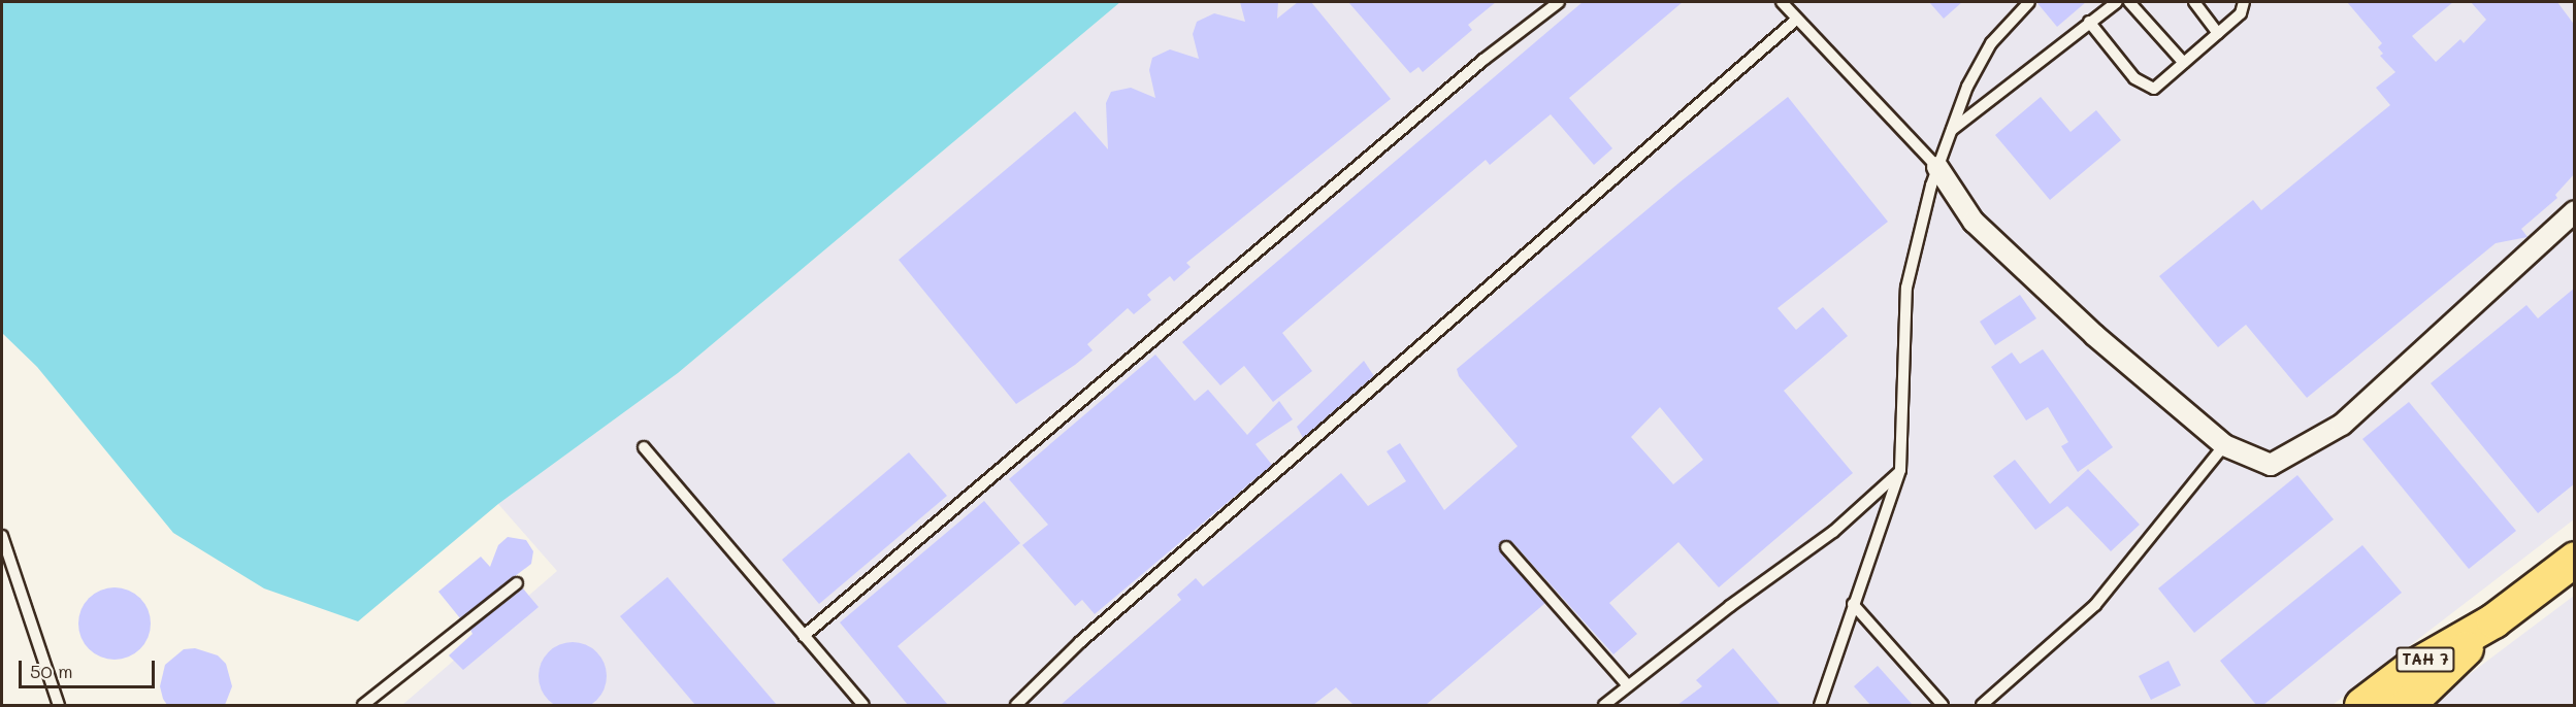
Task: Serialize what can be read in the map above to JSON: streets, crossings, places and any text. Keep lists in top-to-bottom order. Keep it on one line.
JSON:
{"streets":{"highway":["TAH 7"]},"scale_bar":"50 m"}
